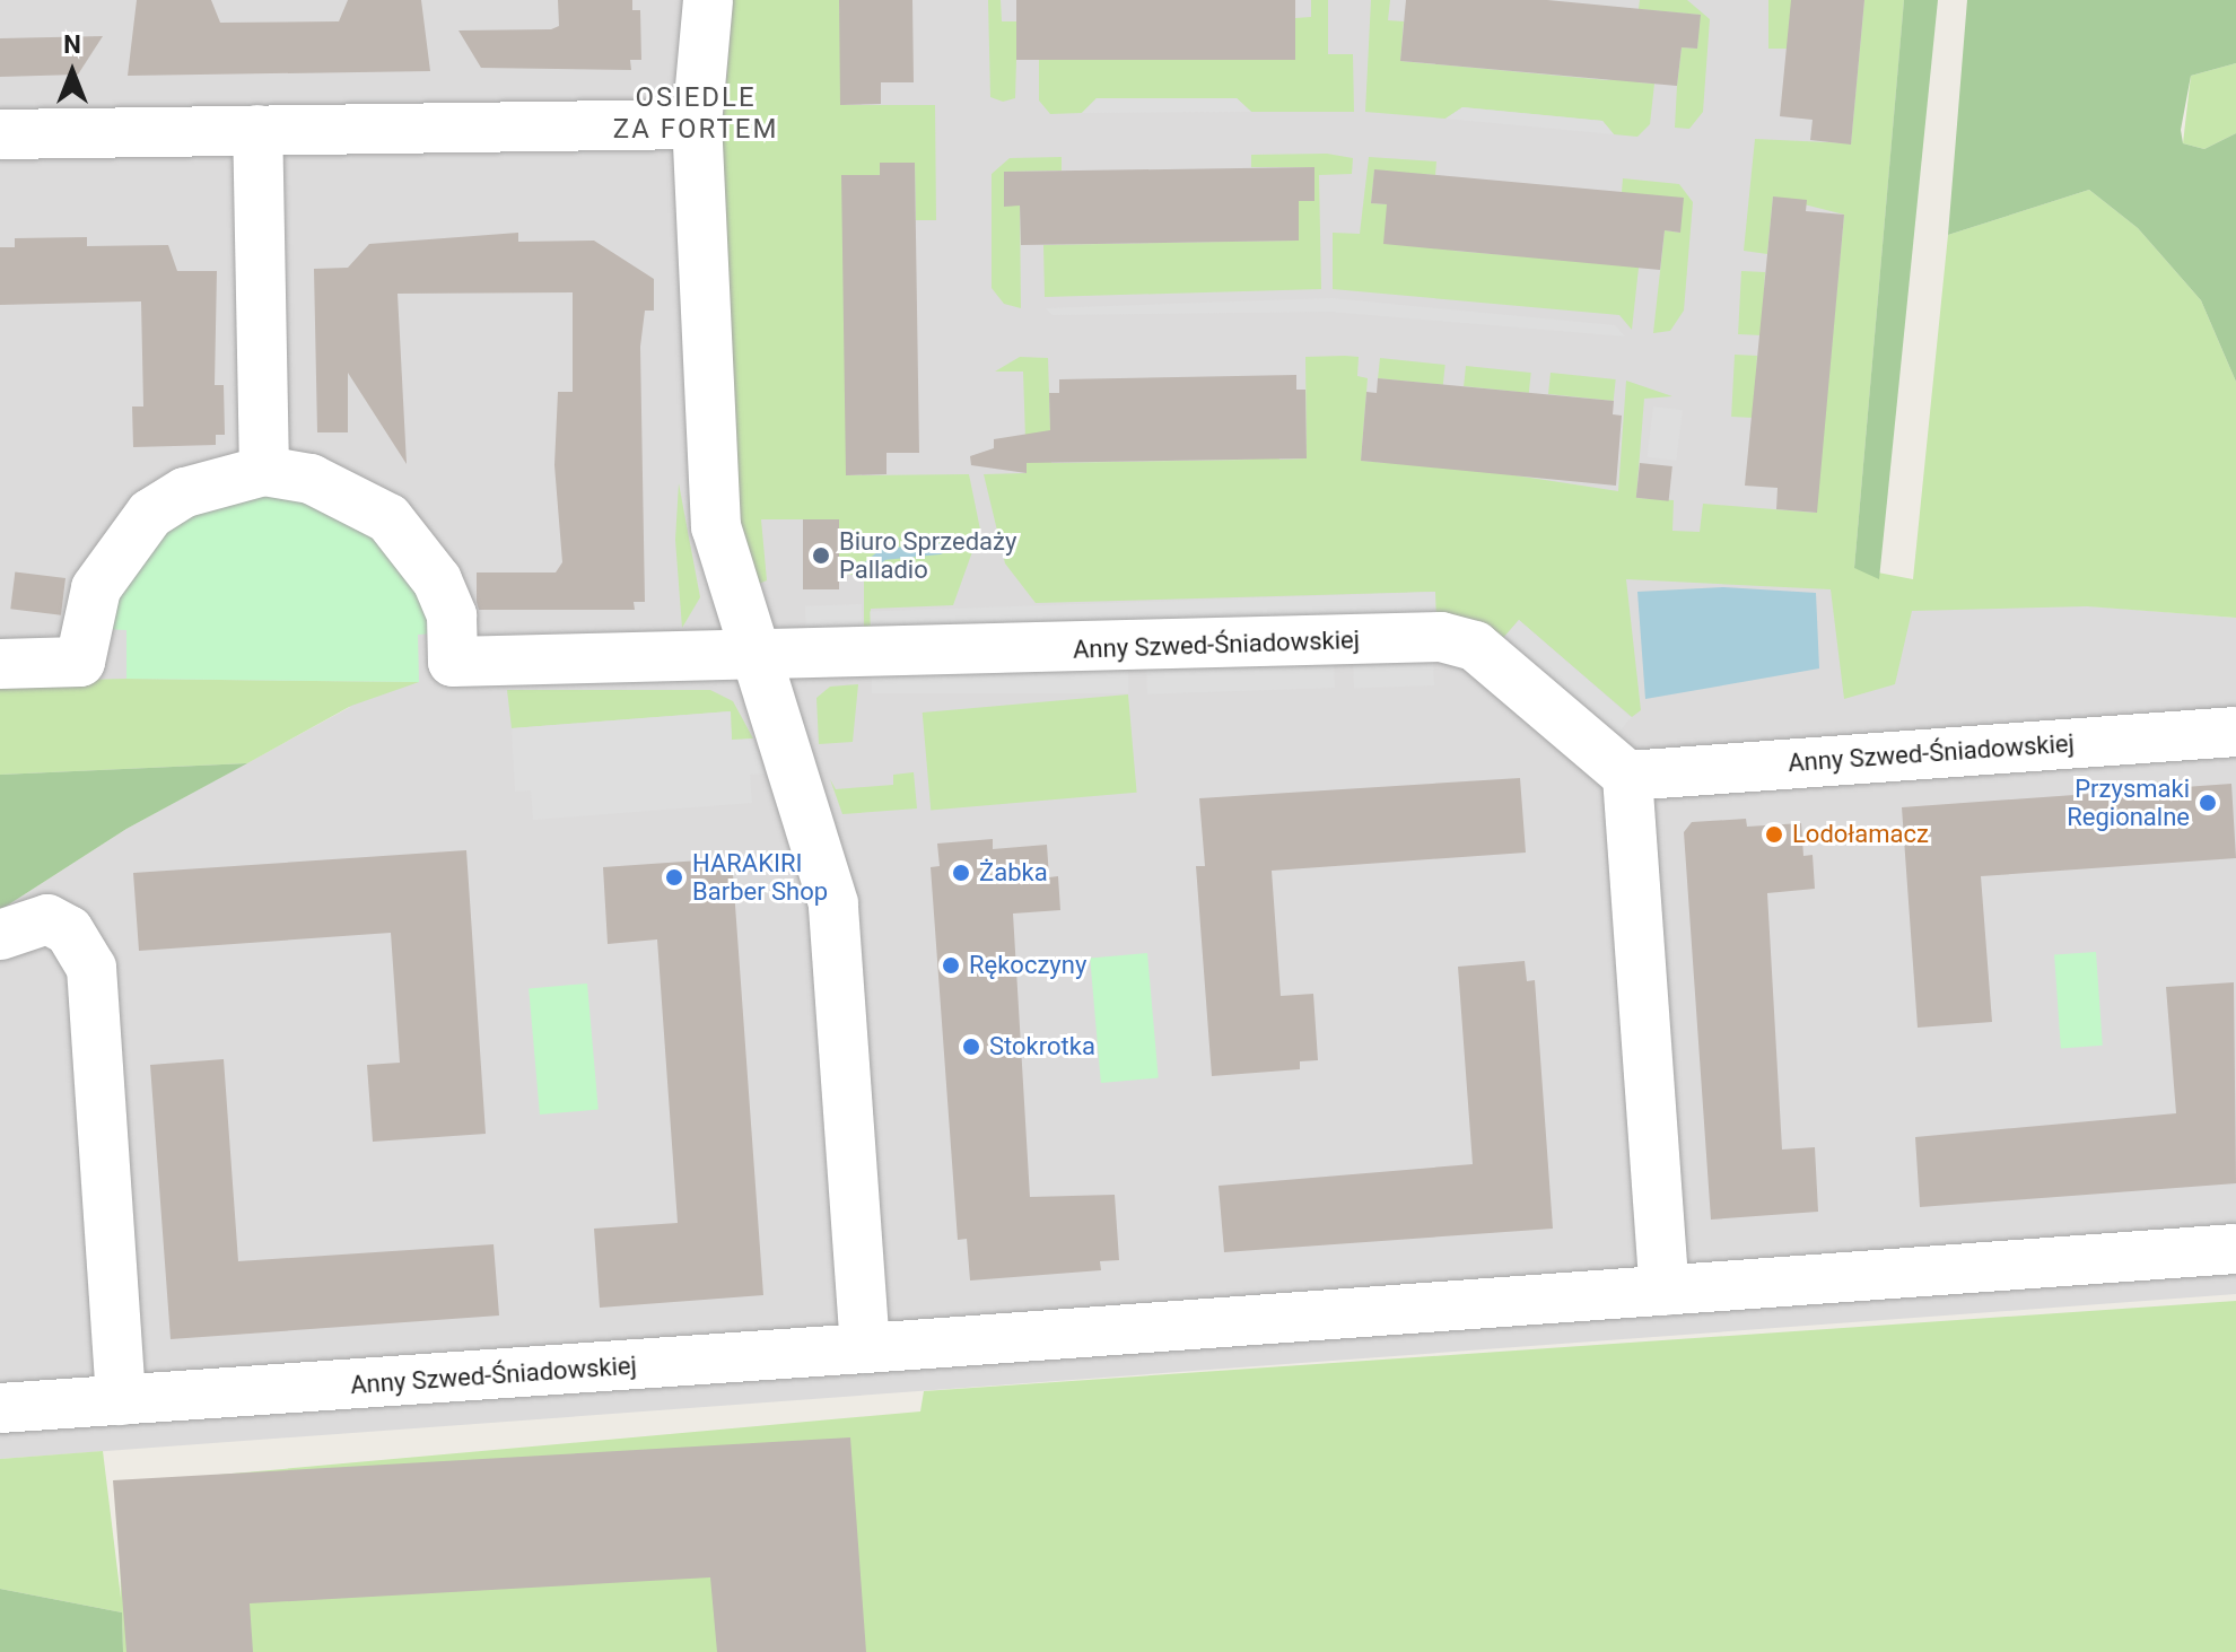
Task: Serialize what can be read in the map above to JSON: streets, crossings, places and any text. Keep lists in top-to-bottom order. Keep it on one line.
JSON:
{"streets":{"street":["Anny Szwed-Śniadowskiej"]},"districts":["OSIEDLE ZA FORTEM"],"places":["Biuro Sprzedaży Palladio","Przysmaki Regionalne","Lodołamacz","Żabka","HARAKIRI Barber Shop","Rękoczyny","Stokrotka"],"north":"top"}
